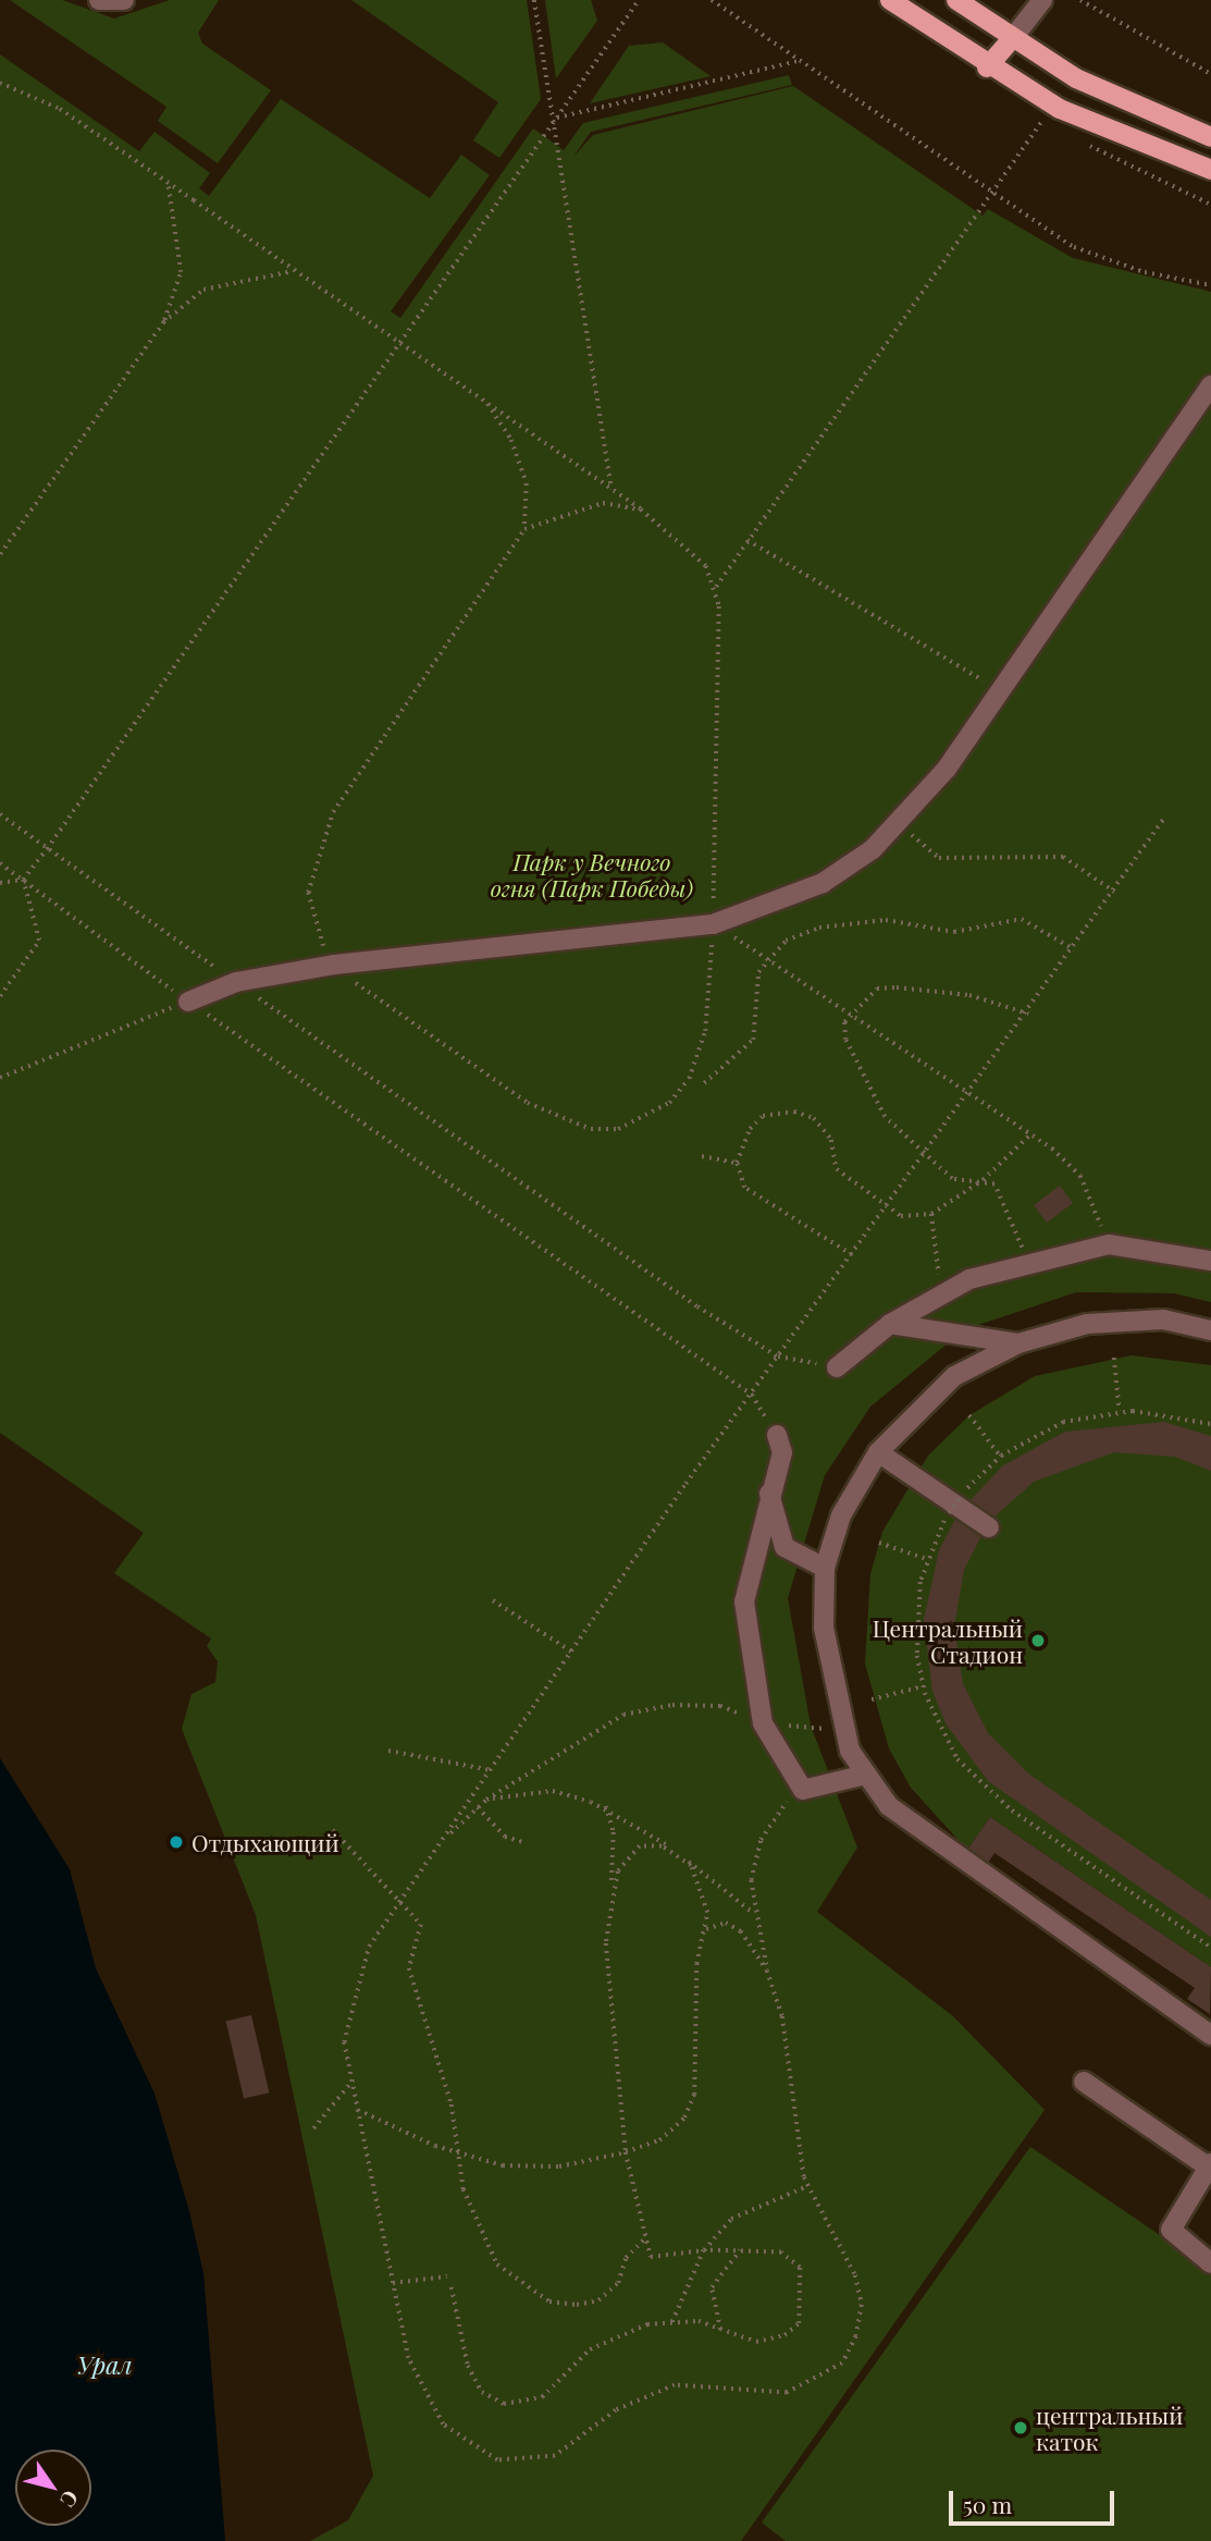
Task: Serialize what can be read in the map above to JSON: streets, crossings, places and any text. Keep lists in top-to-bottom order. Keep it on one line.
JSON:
{"water":["Урал"],"parks":["Парк у Вечного огня (Парк Победы)"],"places":["Центральный Стадион","Отдыхающий","центральный каток"],"scale_bar":"50 m","north":"bottom right"}
